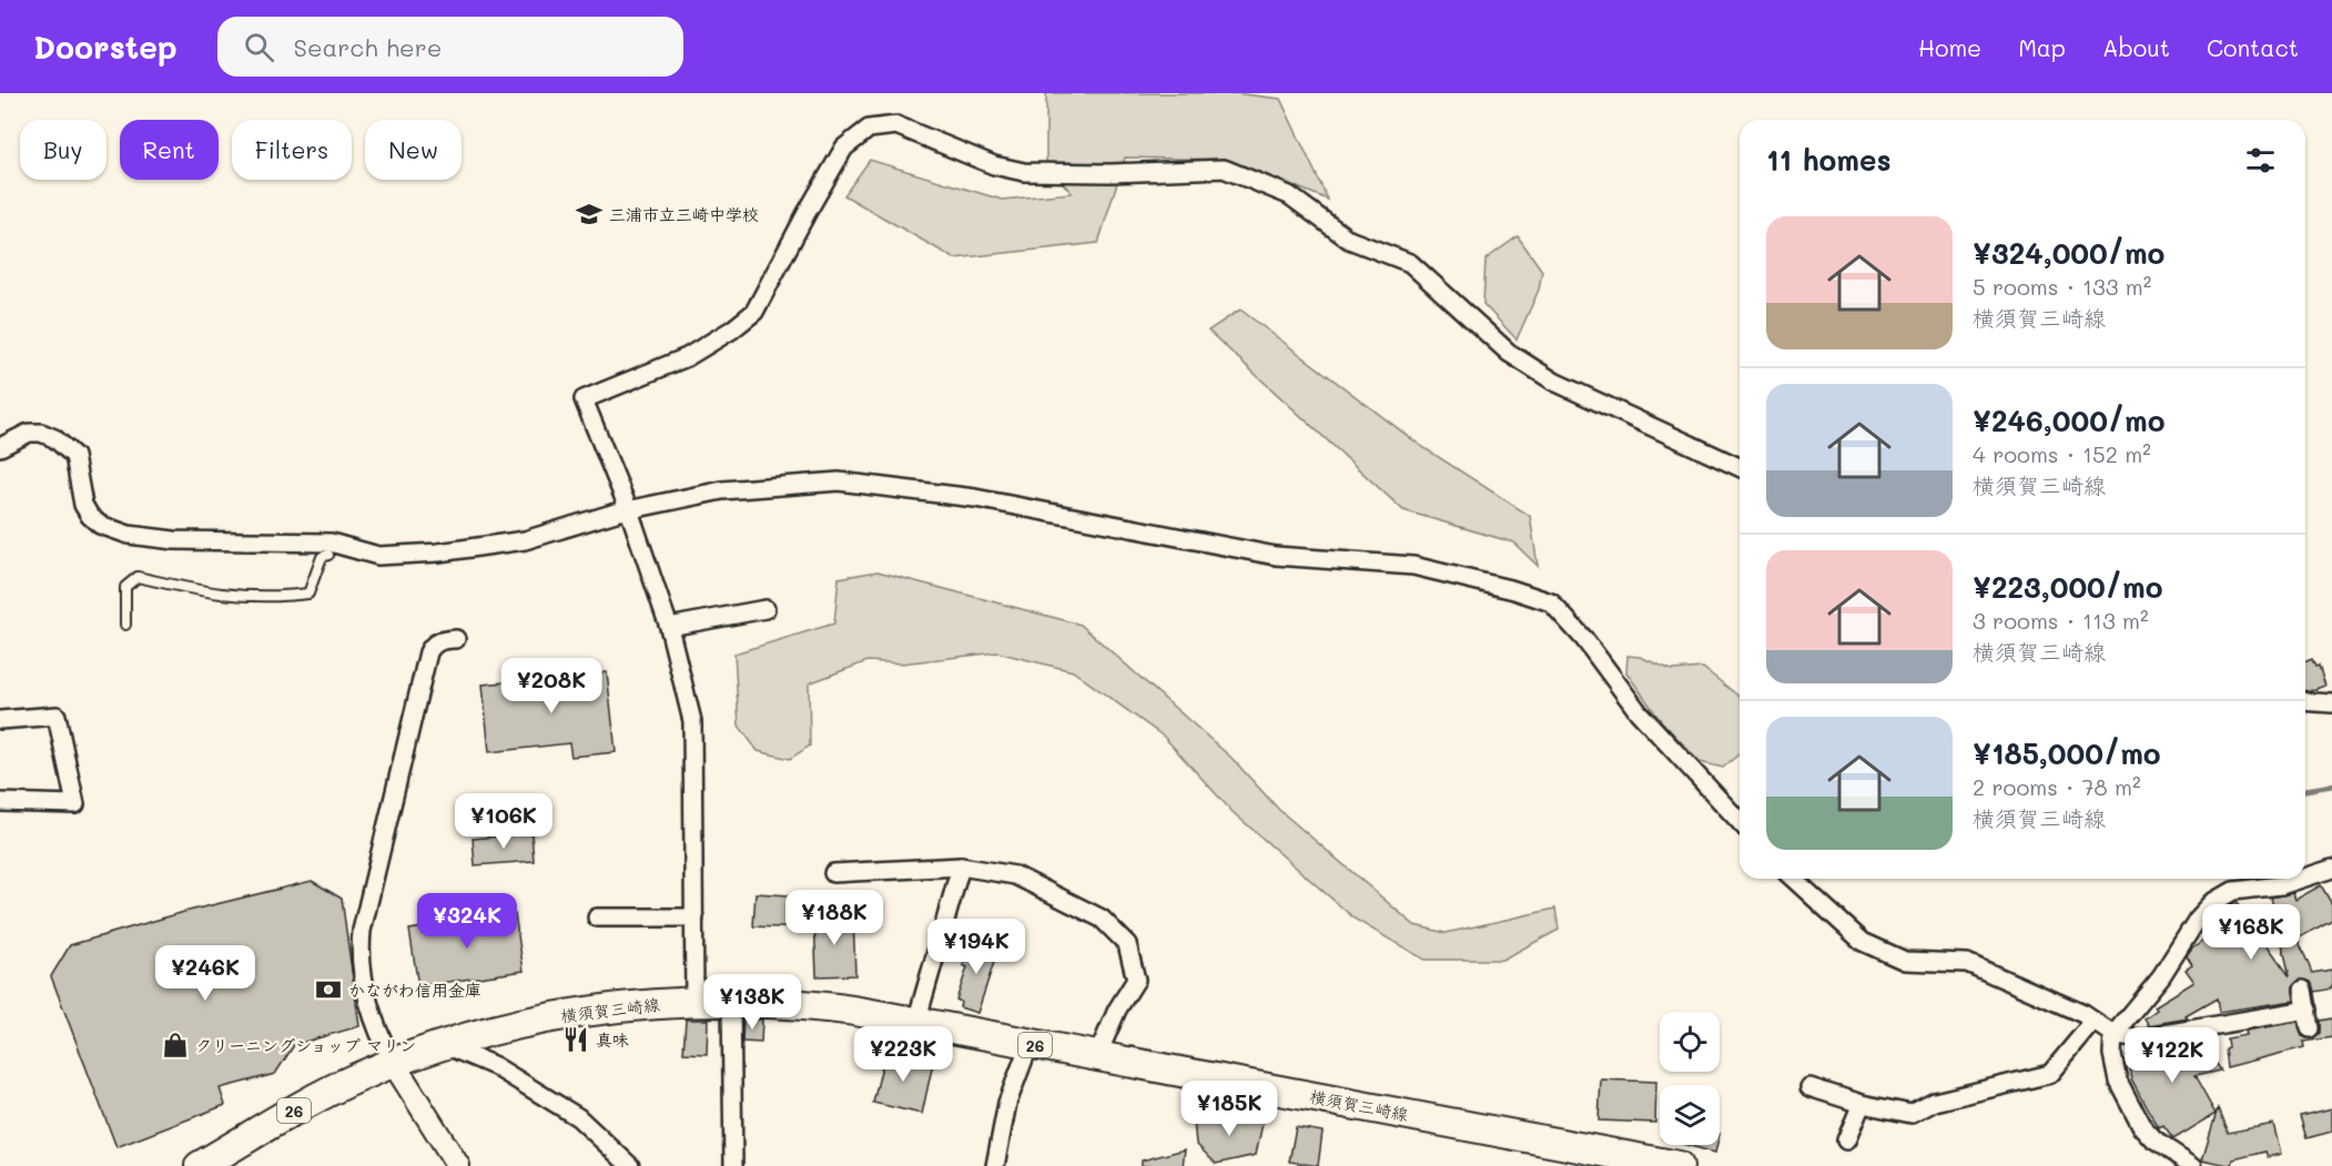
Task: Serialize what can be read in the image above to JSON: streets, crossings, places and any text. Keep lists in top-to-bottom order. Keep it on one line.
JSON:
{"streets":{"main road":["横須賀三崎線","26"]},"places":{"school or university":["三浦市立三崎中学校"],"bank":["かながわ信用金庫"],"restaurant":["真味"],"shop":["クリーニングショップ マリン"]},"page":{"header":"Doorstep","search":"Search here","nav":["Home","Map","About","Contact"],"chip":["Buy","Rent","Filters","New"],"heading":"11 homes","list":[{"name":"¥324,000/mo","note":"5 rooms · 133 m² · 横須賀三崎線"},{"name":"¥246,000/mo","note":"4 rooms · 152 m² · 横須賀三崎線"},{"name":"¥223,000/mo","note":"3 rooms · 113 m² · 横須賀三崎線"},{"name":"¥185,000/mo","note":"2 rooms · 78 m² · 横須賀三崎線"}],"price":["¥208K","¥106K","¥188K","¥324K","¥168K","¥194K","¥246K","¥138K","¥223K","¥122K","¥185K"]}}
